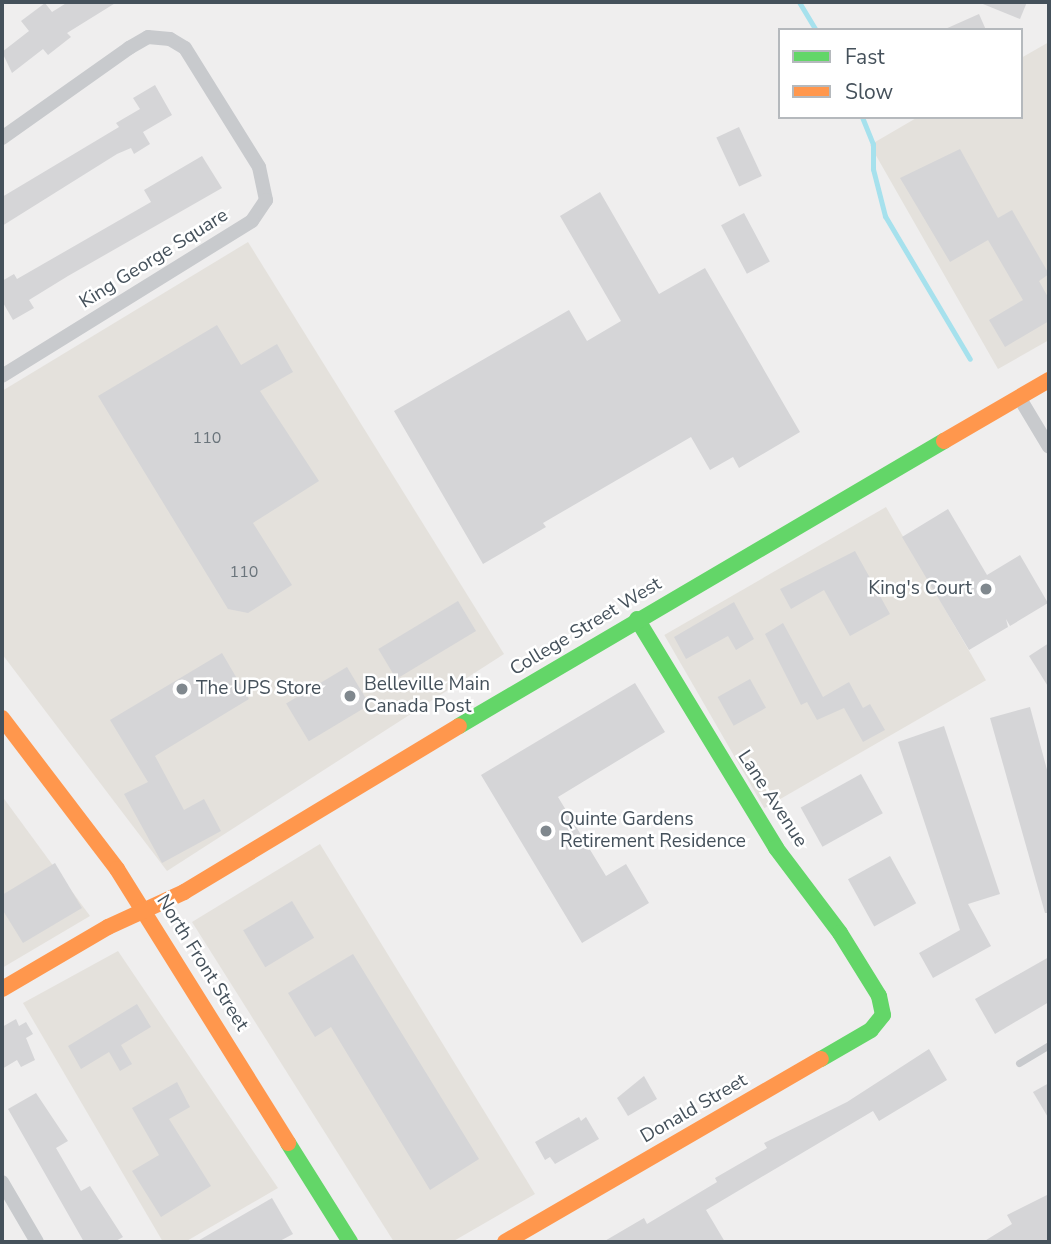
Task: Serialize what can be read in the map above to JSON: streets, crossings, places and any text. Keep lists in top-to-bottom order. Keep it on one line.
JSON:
{"streets":{"main road":["College Street West","Lane Avenue","North Front Street","Donald Street"],"street":["King George Square"]},"crossings":[["College Street West","Lane Avenue"],["College Street West","North Front Street"],["Lane Avenue","Donald Street"]],"places":["King's Court","The UPS Store","Belleville Main Canada Post","Quinte Gardens Retirement Residence"],"house_numbers":["110","110"],"legend":["Fast","Slow"]}
